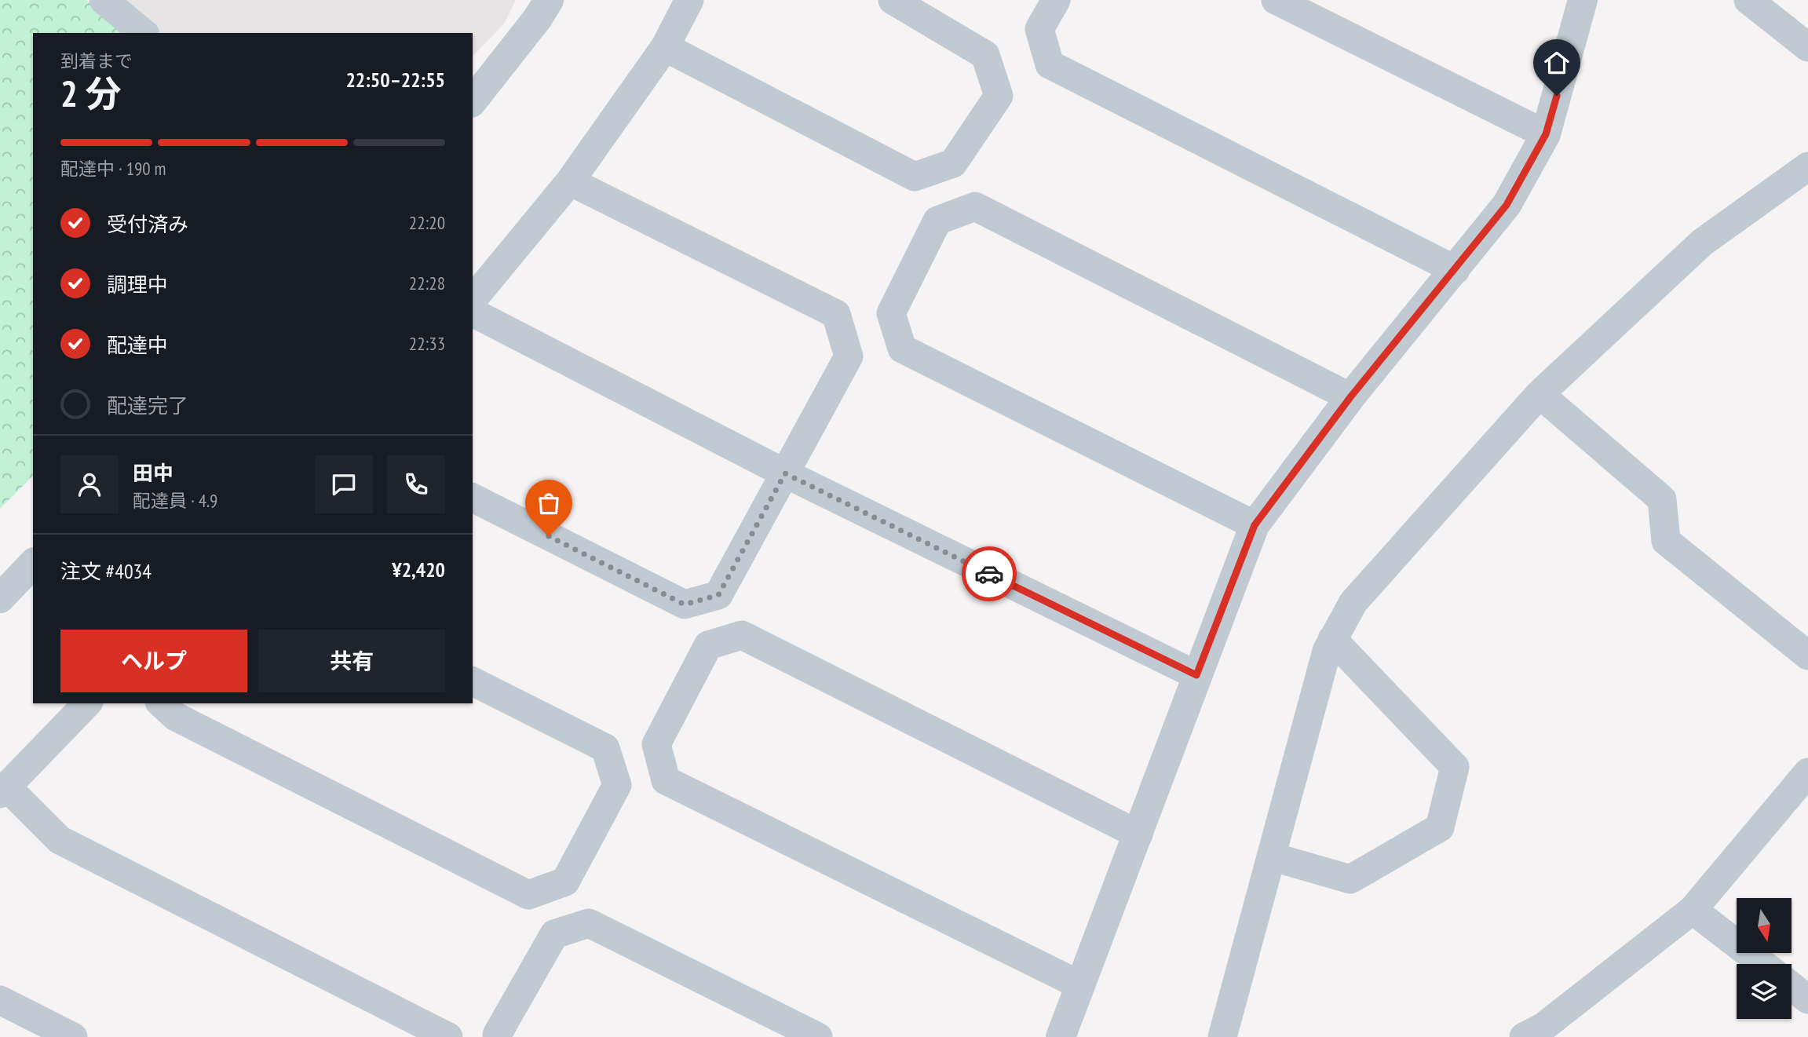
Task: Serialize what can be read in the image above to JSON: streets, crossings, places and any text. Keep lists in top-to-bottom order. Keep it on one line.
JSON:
{"north":"bottom","page":{"heading":["2 分","到着まで","22:50–22:55"],"panel":["田中","配達員 · 4.9","注文 #4034","¥2,420"],"bar":"配達中 · 190 m","list":[["受付済み","22:20"],["調理中","22:28"],["配達中","22:33"],"配達完了"],"buttons":["ヘルプ","共有"]}}
